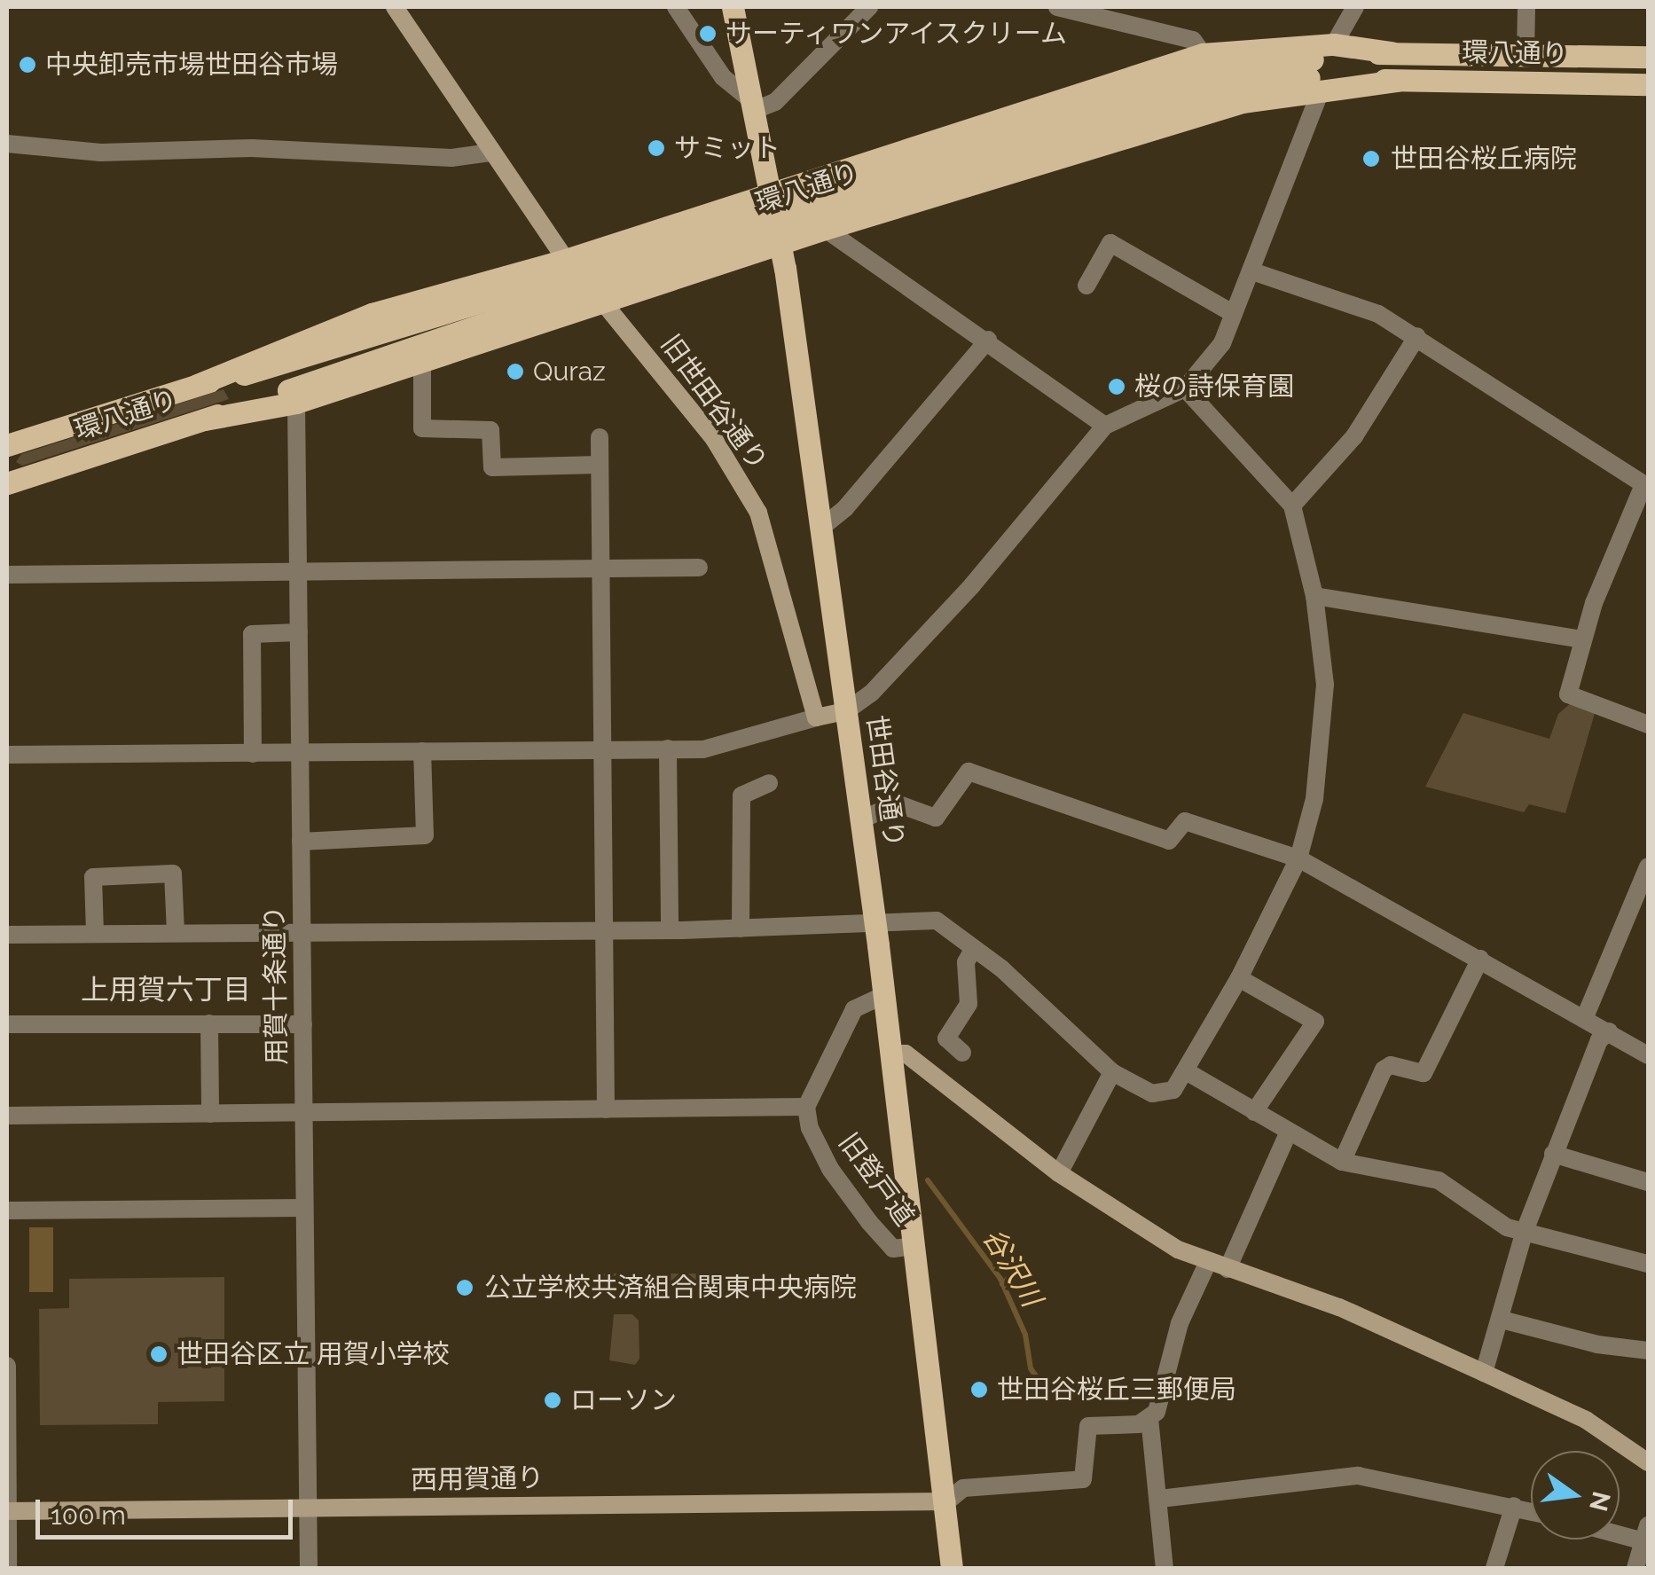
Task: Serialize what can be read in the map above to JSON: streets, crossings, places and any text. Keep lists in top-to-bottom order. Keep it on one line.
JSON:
{"streets":{"main road":["環八通り","世田谷通り"],"street":["旧世田谷通り","用賀十条通り","旧登戸道","西用賀通り"]},"crossings":[["世田谷通り","旧登戸道"],["世田谷通り","西用賀通り"],["用賀十条通り","西用賀通り"]],"districts":["上用賀六丁目"],"water":["谷沢川"],"places":["サーティワンアイスクリーム","中央卸売市場世田谷市場","サミット","世田谷桜丘病院","Quraz","桜の詩保育園","公立学校共済組合関東中央病院","世田谷区立 用賀小学校","世田谷桜丘三郵便局","ローソン"],"scale_bar":"100 m","north":"right"}
